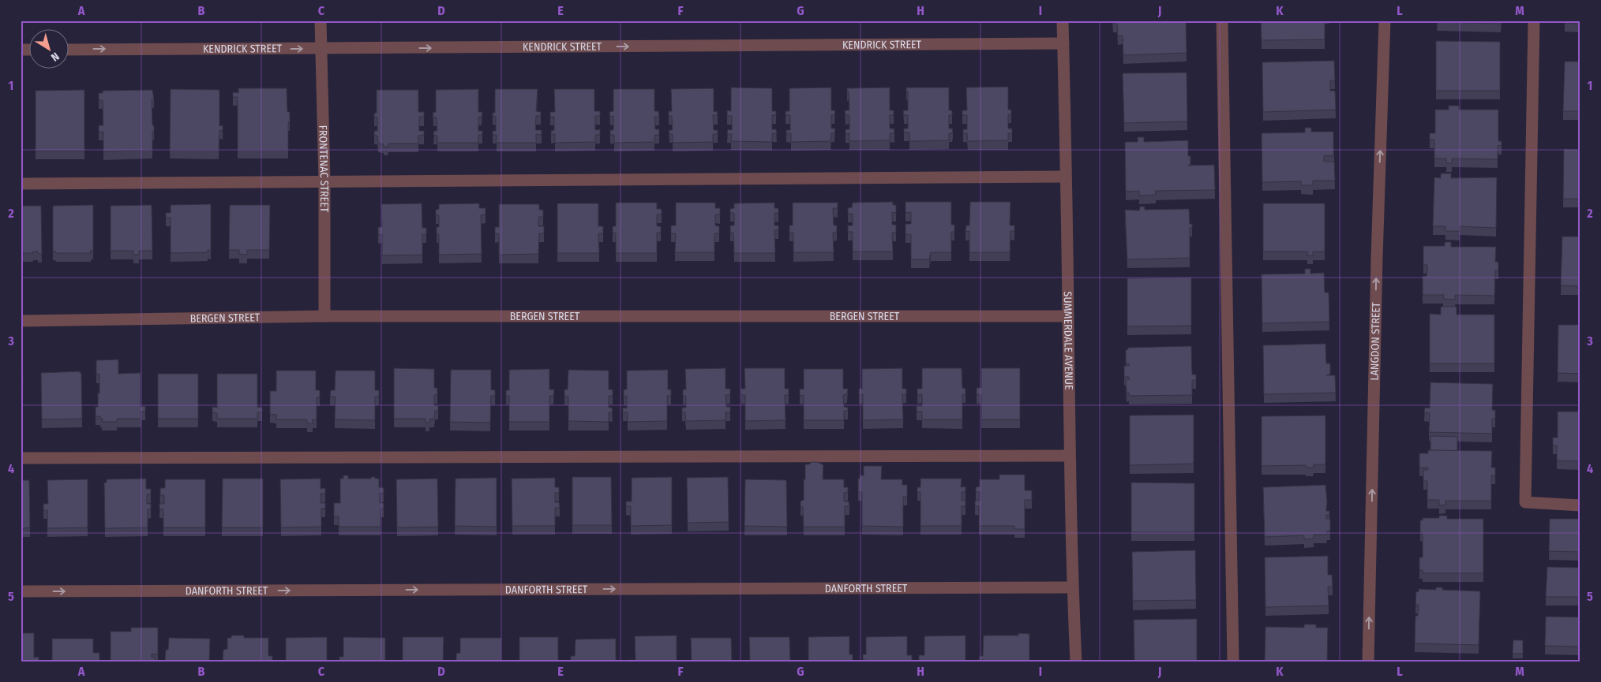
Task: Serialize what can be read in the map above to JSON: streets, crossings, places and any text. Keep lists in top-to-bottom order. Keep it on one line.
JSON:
{"streets":{"street":["KENDRICK STREET","FRONTENAC STREET","BERGEN STREET","LANGDON STREET","SUMMERDALE AVENUE","DANFORTH STREET"]},"crossings":[["KENDRICK STREET","FRONTENAC STREET"],["KENDRICK STREET","SUMMERDALE AVENUE"],["FRONTENAC STREET","BERGEN STREET"],["BERGEN STREET","SUMMERDALE AVENUE"],["SUMMERDALE AVENUE","DANFORTH STREET"]],"one_way":["KENDRICK STREET","LANGDON STREET","DANFORTH STREET"],"north":"bottom right","grid":{"columns":["A","B","C","D","E","F","G","H","I","J","K","L","M"],"rows":["1","2","3","4","5"]}}
